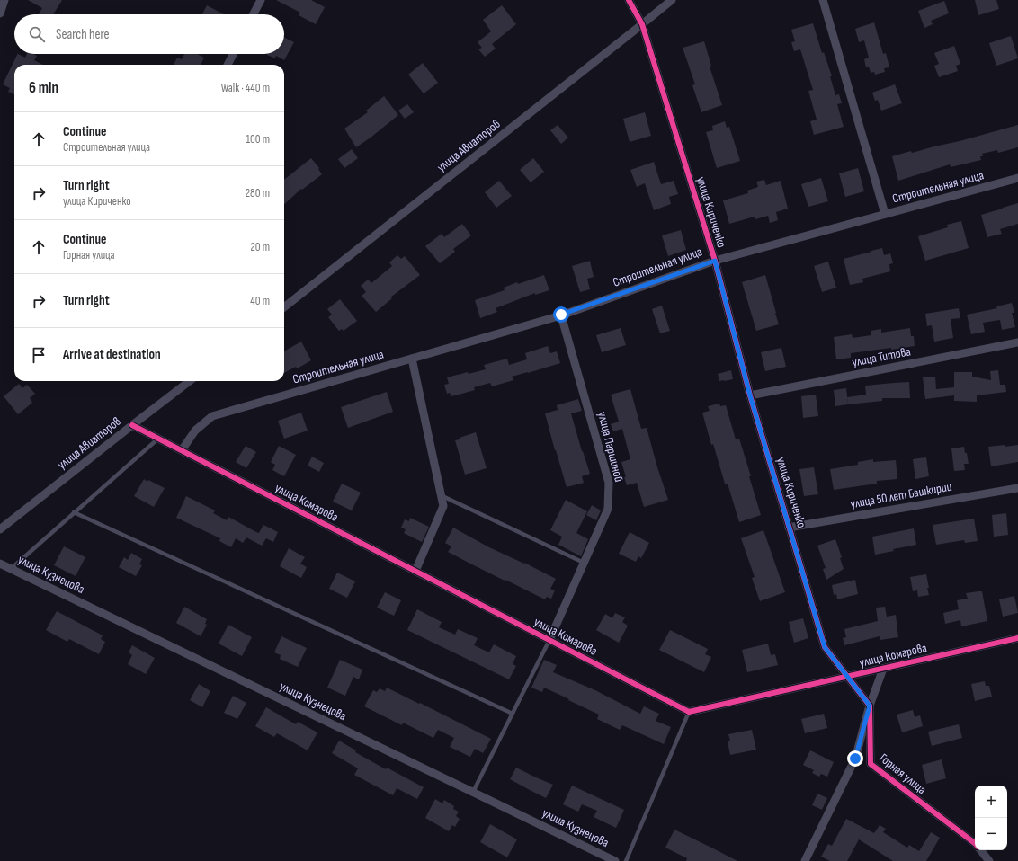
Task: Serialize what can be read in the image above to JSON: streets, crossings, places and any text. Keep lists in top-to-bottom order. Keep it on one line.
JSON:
{"streets":{"street":["улица Авиаторов","Строительная улица","улица Кириченко","улица Титова","улица Паршиной","улица 50 лет Башкирии","улица Комарова","улица Кузнецова","Горная улица"]},"crossings":[["улица Авиаторов","улица Кириченко"],["улица Авиаторов","улица Комарова"],["Строительная улица","улица Кириченко"],["Строительная улица","улица Паршиной"],["Строительная улица","улица Комарова"],["улица Кириченко","улица Титова"],["улица Кириченко","улица 50 лет Башкирии"],["улица Кириченко","улица Комарова"],["улица Паршиной","улица Комарова"]],"page":{"search":"Search here","heading":["6 min","Walk · 440 m"],"list":[["Continue","Строительная улица","100 m"],["Turn right","улица Кириченко","280 m"],["Continue","Горная улица","20 m"],["Turn right","40 m"],"Arrive at destination"],"map_buttons":["+","−"]}}
